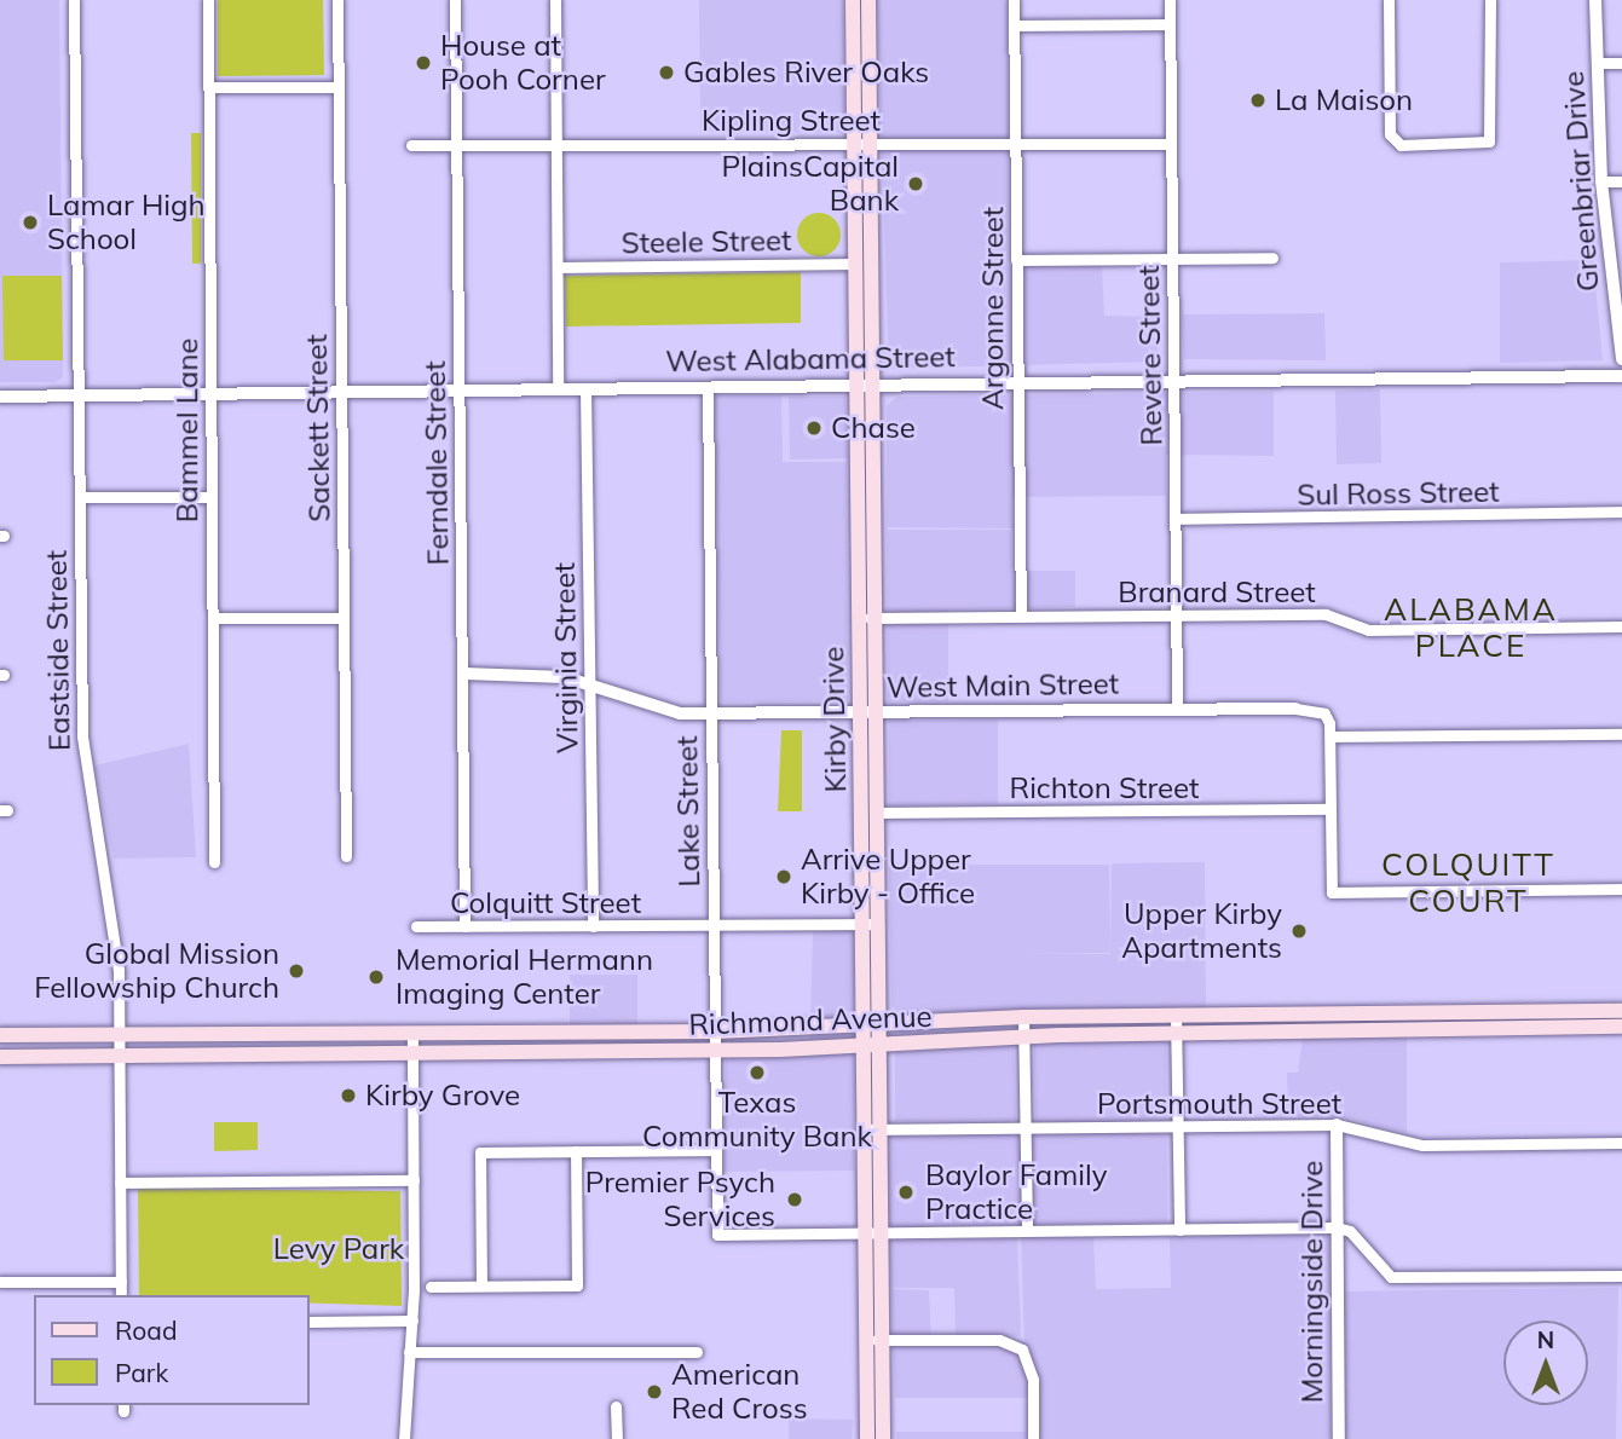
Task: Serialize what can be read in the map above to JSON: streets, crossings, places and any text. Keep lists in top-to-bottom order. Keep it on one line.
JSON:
{"streets":{"main road":["Kirby Drive","Richmond Avenue"],"street":["Kipling Street","Greenbriar Drive","Steele Street","Argonne Street","Revere Street","West Alabama Street","Sackett Street","Bammel Lane","Ferndale Street","Sul Ross Street","Branard Street","Eastside Street","Virginia Street","West Main Street","Richton Street","Lake Street","Colquitt Street","Portsmouth Street","Morningside Drive"]},"crossings":[["Kipling Street","Argonne Street"],["Kipling Street","Revere Street"],["Kipling Street","Ferndale Street"],["Kipling Street","Kirby Drive"],["Steele Street","Kirby Drive"],["Argonne Street","West Alabama Street"],["Argonne Street","Branard Street"],["Revere Street","West Alabama Street"],["Revere Street","Sul Ross Street"],["Revere Street","Branard Street"],["Revere Street","West Main Street"],["West Alabama Street","Sackett Street"],["West Alabama Street","Bammel Lane"],["West Alabama Street","Ferndale Street"],["West Alabama Street","Eastside Street"],["West Alabama Street","Virginia Street"],["West Alabama Street","Kirby Drive"],["West Alabama Street","Lake Street"],["Ferndale Street","West Main Street"],["Ferndale Street","Colquitt Street"],["Branard Street","Kirby Drive"],["Eastside Street","Richmond Avenue"],["Virginia Street","West Main Street"],["Virginia Street","Colquitt Street"],["West Main Street","Kirby Drive"],["West Main Street","Lake Street"],["Kirby Drive","Richton Street"],["Kirby Drive","Lake Street"],["Kirby Drive","Colquitt Street"],["Kirby Drive","Richmond Avenue"],["Kirby Drive","Portsmouth Street"],["Lake Street","Colquitt Street"],["Lake Street","Richmond Avenue"],["Portsmouth Street","Morningside Drive"]],"districts":["ALABAMA PLACE","COLQUITT COURT"],"parks":["Levy Park"],"places":["House at Pooh Corner","Gables River Oaks","La Maison","PlainsCapital Bank","Lamar High School","Chase","Arrive Upper Kirby - Office","Upper Kirby Apartments","Global Mission Fellowship Church","Memorial Hermann Imaging Center","Texas Community Bank","Kirby Grove","Baylor Family Practice","Premier Psych Services","American Red Cross"],"legend":["Road","Park"],"north":"top"}
